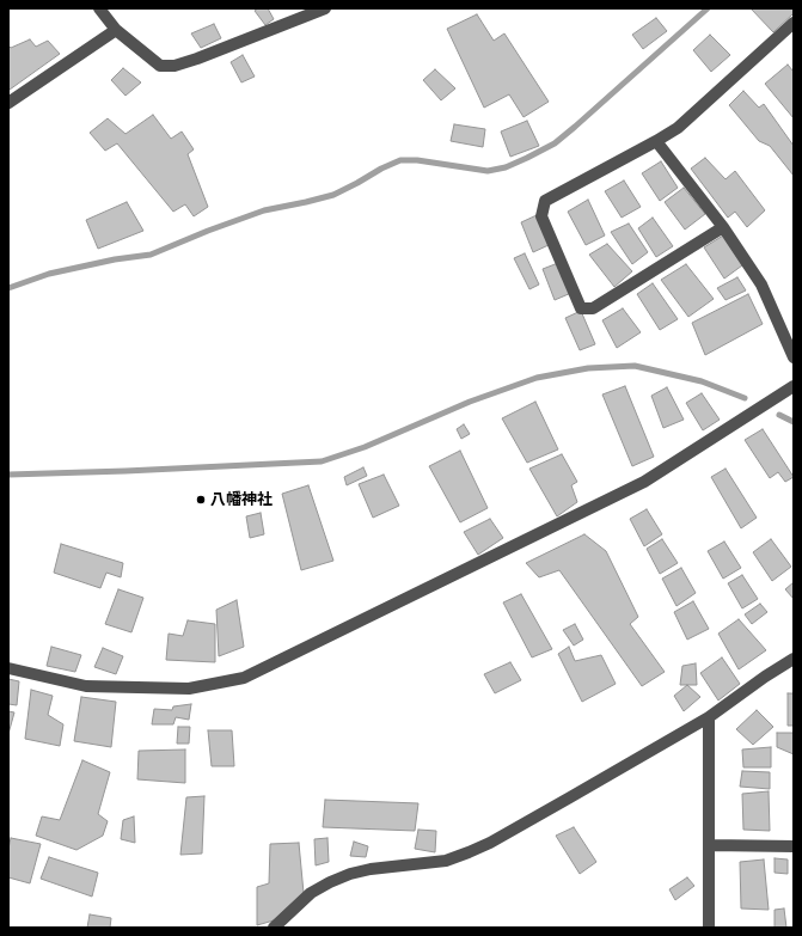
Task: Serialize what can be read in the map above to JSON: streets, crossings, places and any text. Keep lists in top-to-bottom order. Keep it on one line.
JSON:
{"places":["八幡神社"]}
